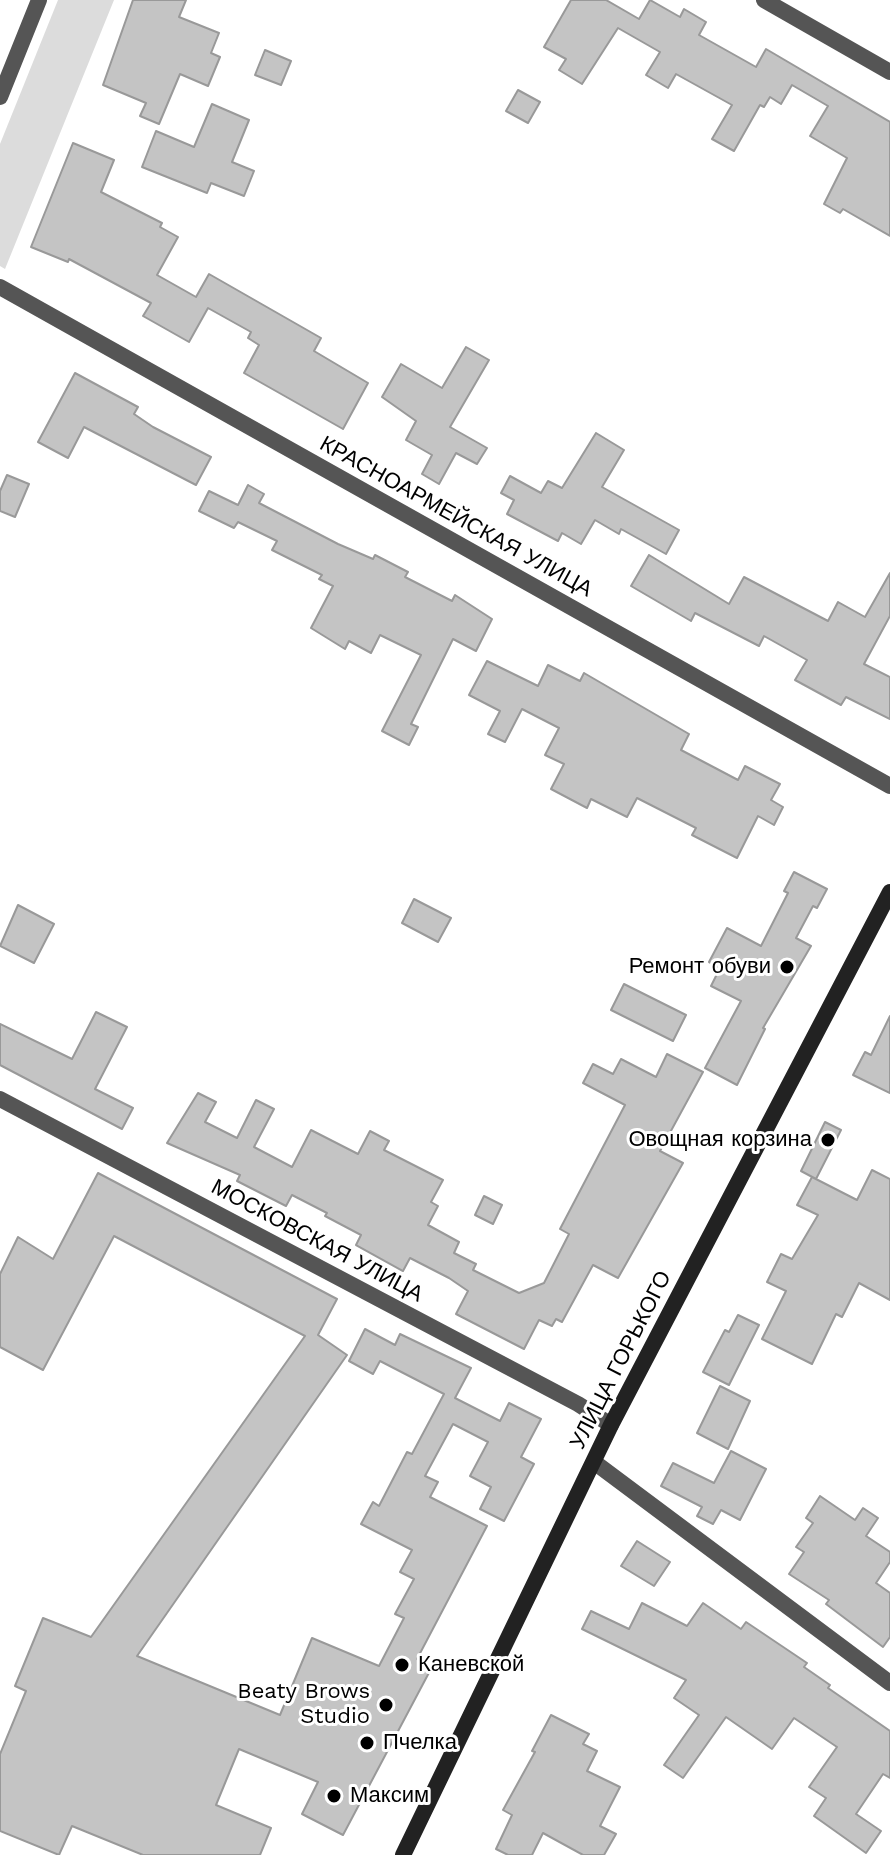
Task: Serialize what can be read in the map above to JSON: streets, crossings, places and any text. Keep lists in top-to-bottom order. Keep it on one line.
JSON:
{"streets":{"main road":["УЛИЦА ГОРЬКОГО"],"street":["КРАСНОАРМЕЙСКАЯ УЛИЦА","МОСКОВСКАЯ УЛИЦА"]},"crossings":[["МОСКОВСКАЯ УЛИЦА","УЛИЦА ГОРЬКОГО"]],"places":["Ремонт обуви","Овощная корзина","Каневской","Beaty Brows Studio","Пчелка","Максим"]}
